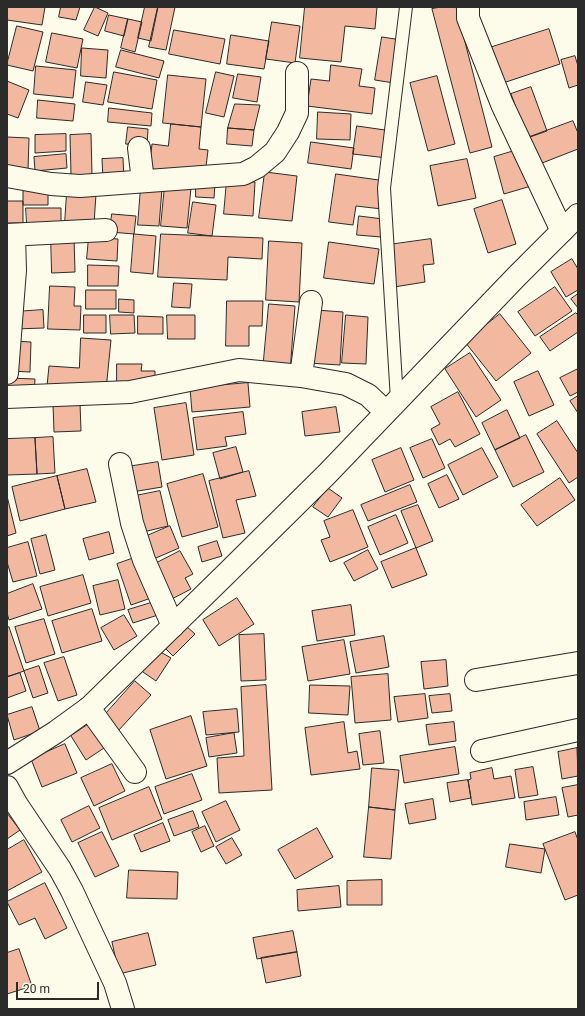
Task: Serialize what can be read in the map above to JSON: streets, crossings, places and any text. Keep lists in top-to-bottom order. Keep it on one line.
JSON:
{"scale_bar":"20 m"}
